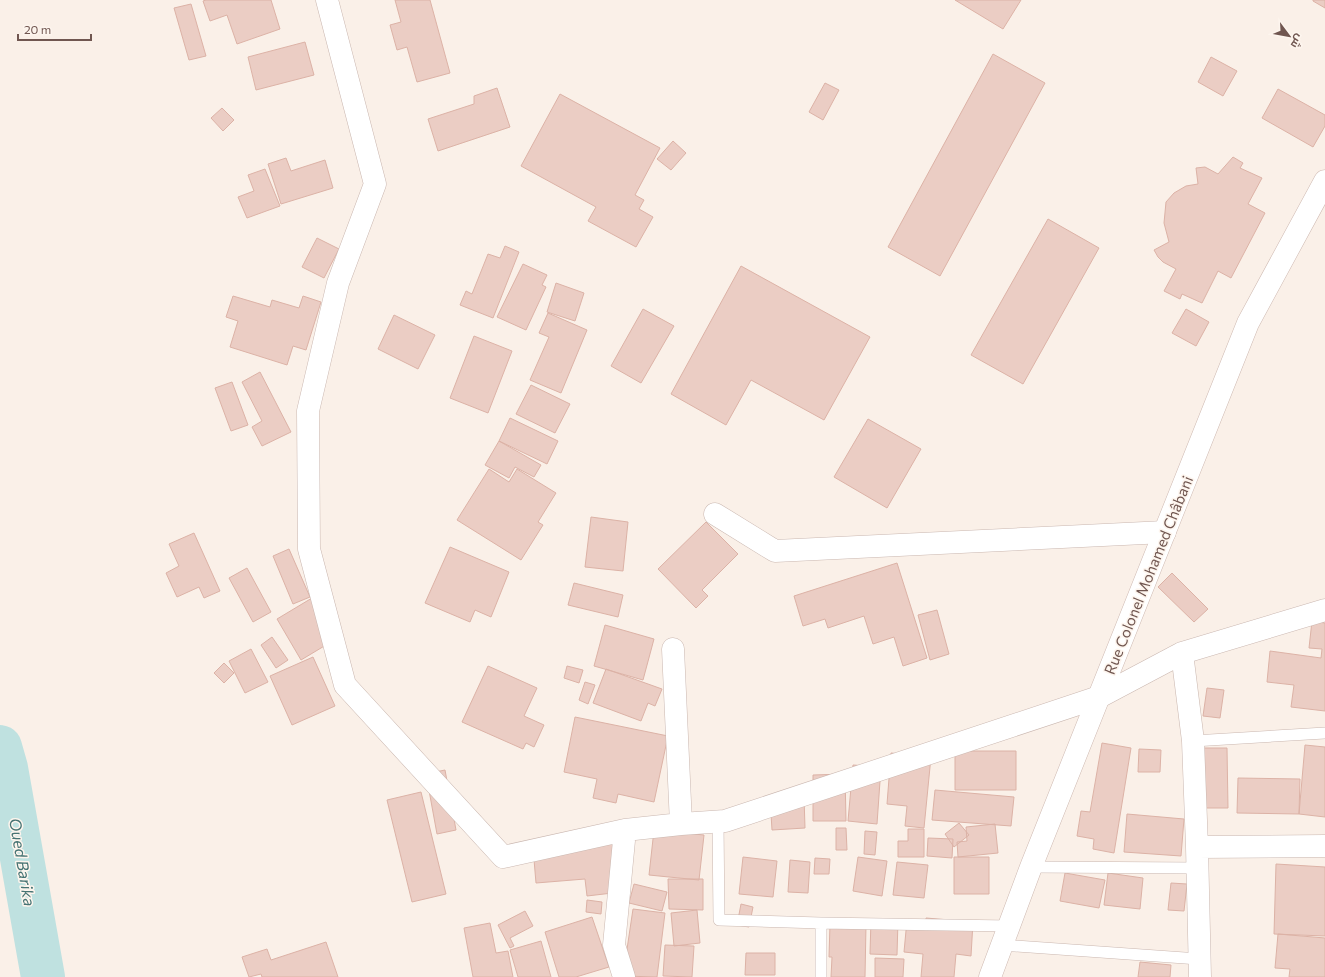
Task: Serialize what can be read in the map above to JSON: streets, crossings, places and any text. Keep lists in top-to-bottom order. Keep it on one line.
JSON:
{"streets":{"street":["Rue Colonel Mohamed Châbani"]},"water":["Oued Barika"],"scale_bar":"20 m","north":"bottom right"}
